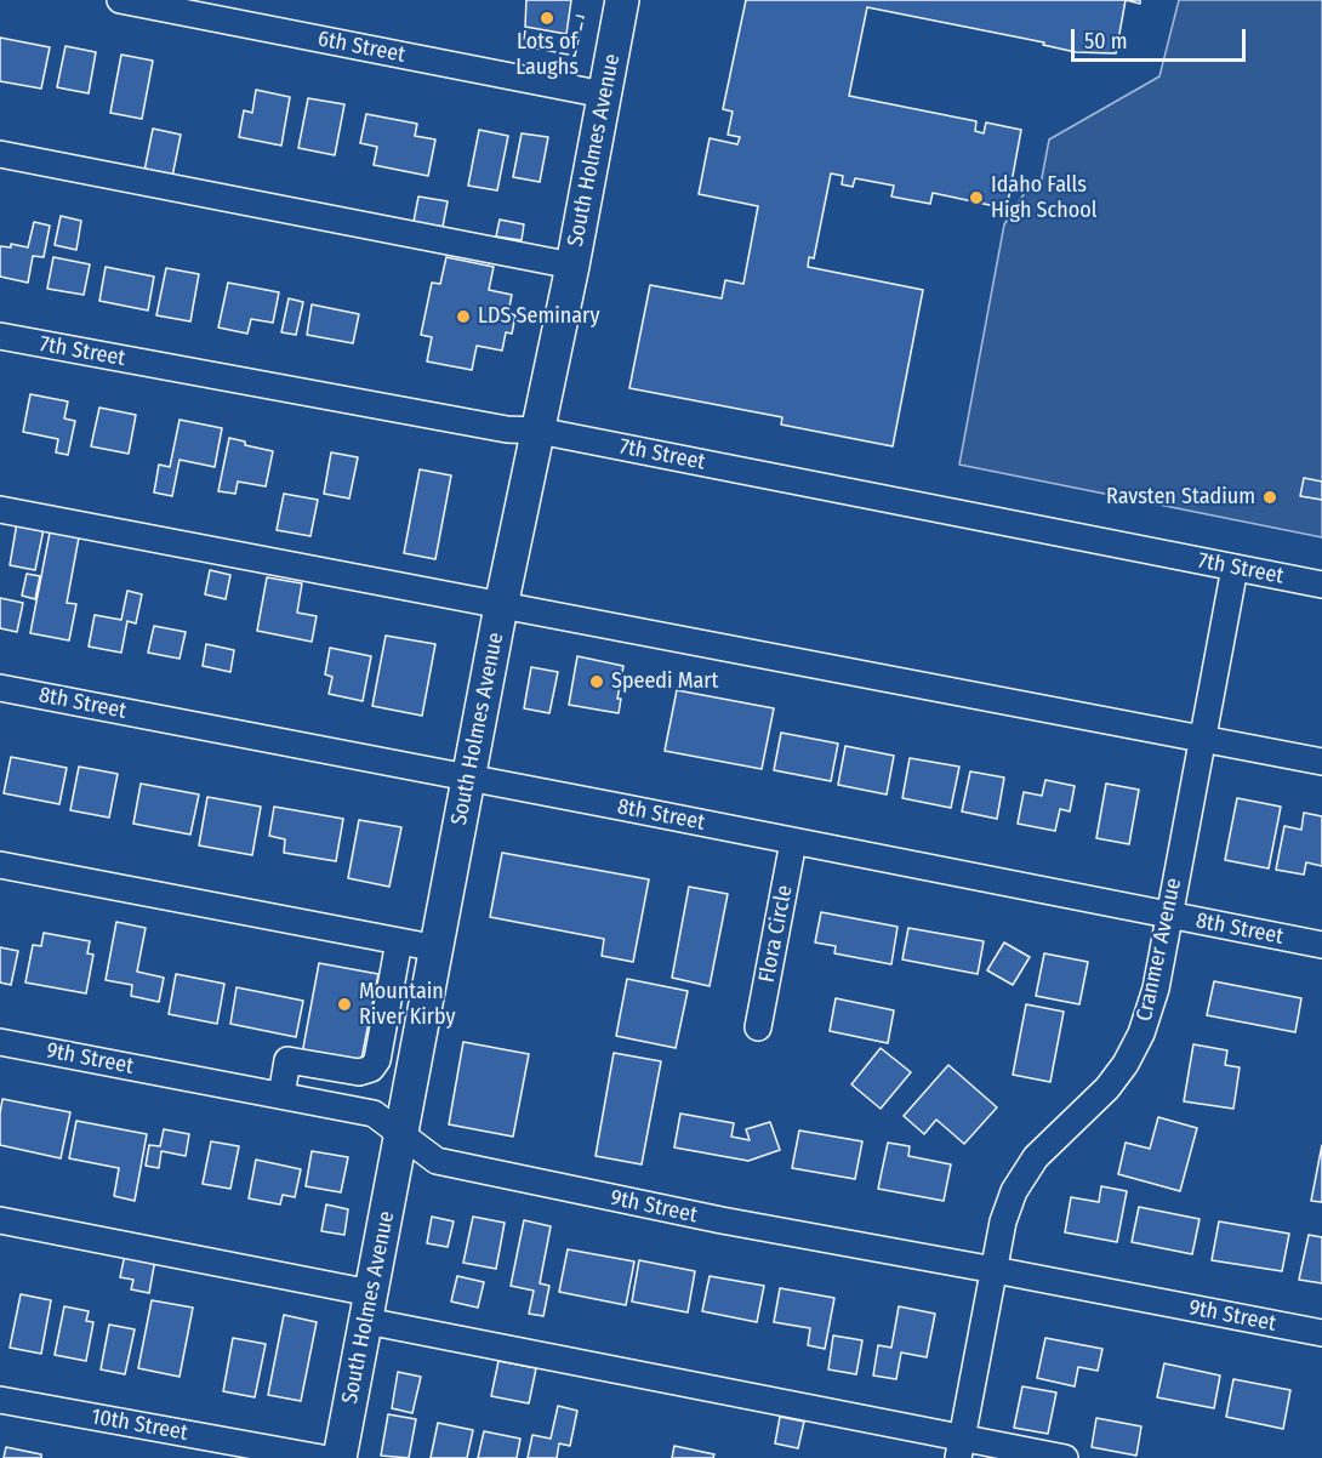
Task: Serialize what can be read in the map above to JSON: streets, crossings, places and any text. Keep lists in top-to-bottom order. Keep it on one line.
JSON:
{"streets":{"main road":["South Holmes Avenue"],"street":["6th Street","7th Street","8th Street","Flora Circle","Cranmer Avenue","9th Street","10th Street"]},"crossings":[["6th Street","South Holmes Avenue"],["South Holmes Avenue","7th Street"],["South Holmes Avenue","8th Street"],["South Holmes Avenue","9th Street"],["7th Street","Cranmer Avenue"],["8th Street","Flora Circle"],["8th Street","Cranmer Avenue"],["Cranmer Avenue","9th Street"]],"places":["Lots of Laughs","Idaho Falls High School","LDS Seminary","Ravsten Stadium","Speedi Mart","Mountain River Kirby"],"scale_bar":"50 m"}
